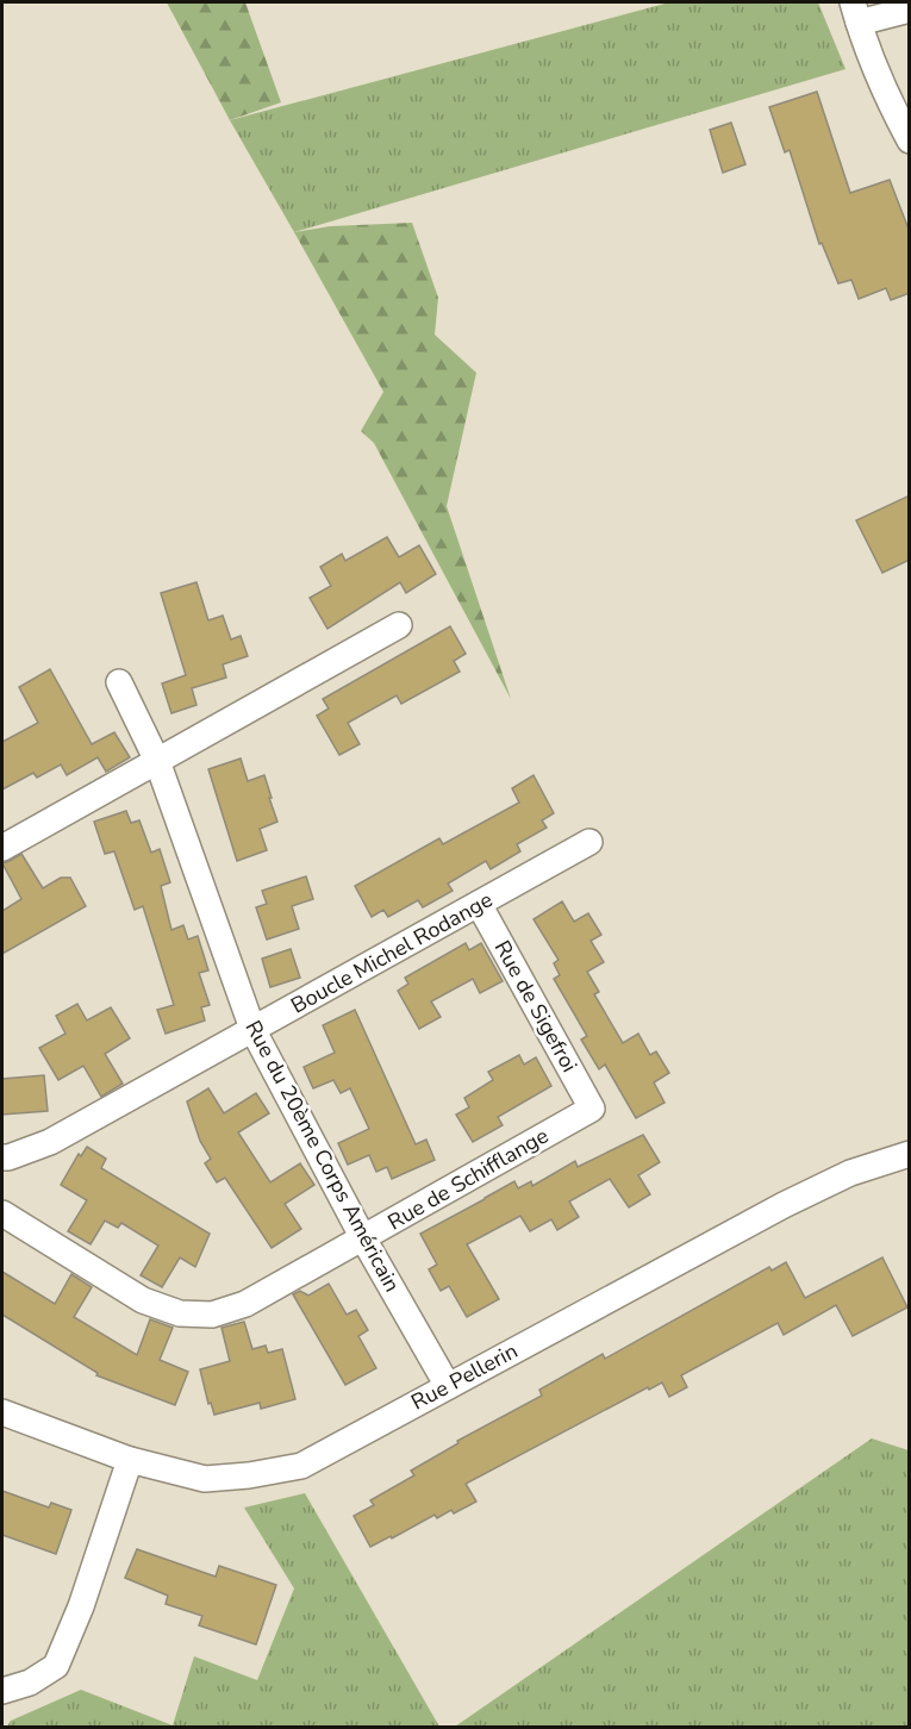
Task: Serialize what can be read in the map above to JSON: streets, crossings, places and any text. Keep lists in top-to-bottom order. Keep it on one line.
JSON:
{"streets":{"street":["Boucle Michel Rodange","Rue de Sigefroi","Rue du 20ème Corps Américain","Rue de Schifflange","Rue Pellerin"]},"crossings":[["Boucle Michel Rodange","Rue de Sigefroi"],["Boucle Michel Rodange","Rue du 20ème Corps Américain"],["Rue de Sigefroi","Rue de Schifflange"],["Rue du 20ème Corps Américain","Rue de Schifflange"],["Rue du 20ème Corps Américain","Rue Pellerin"]]}
